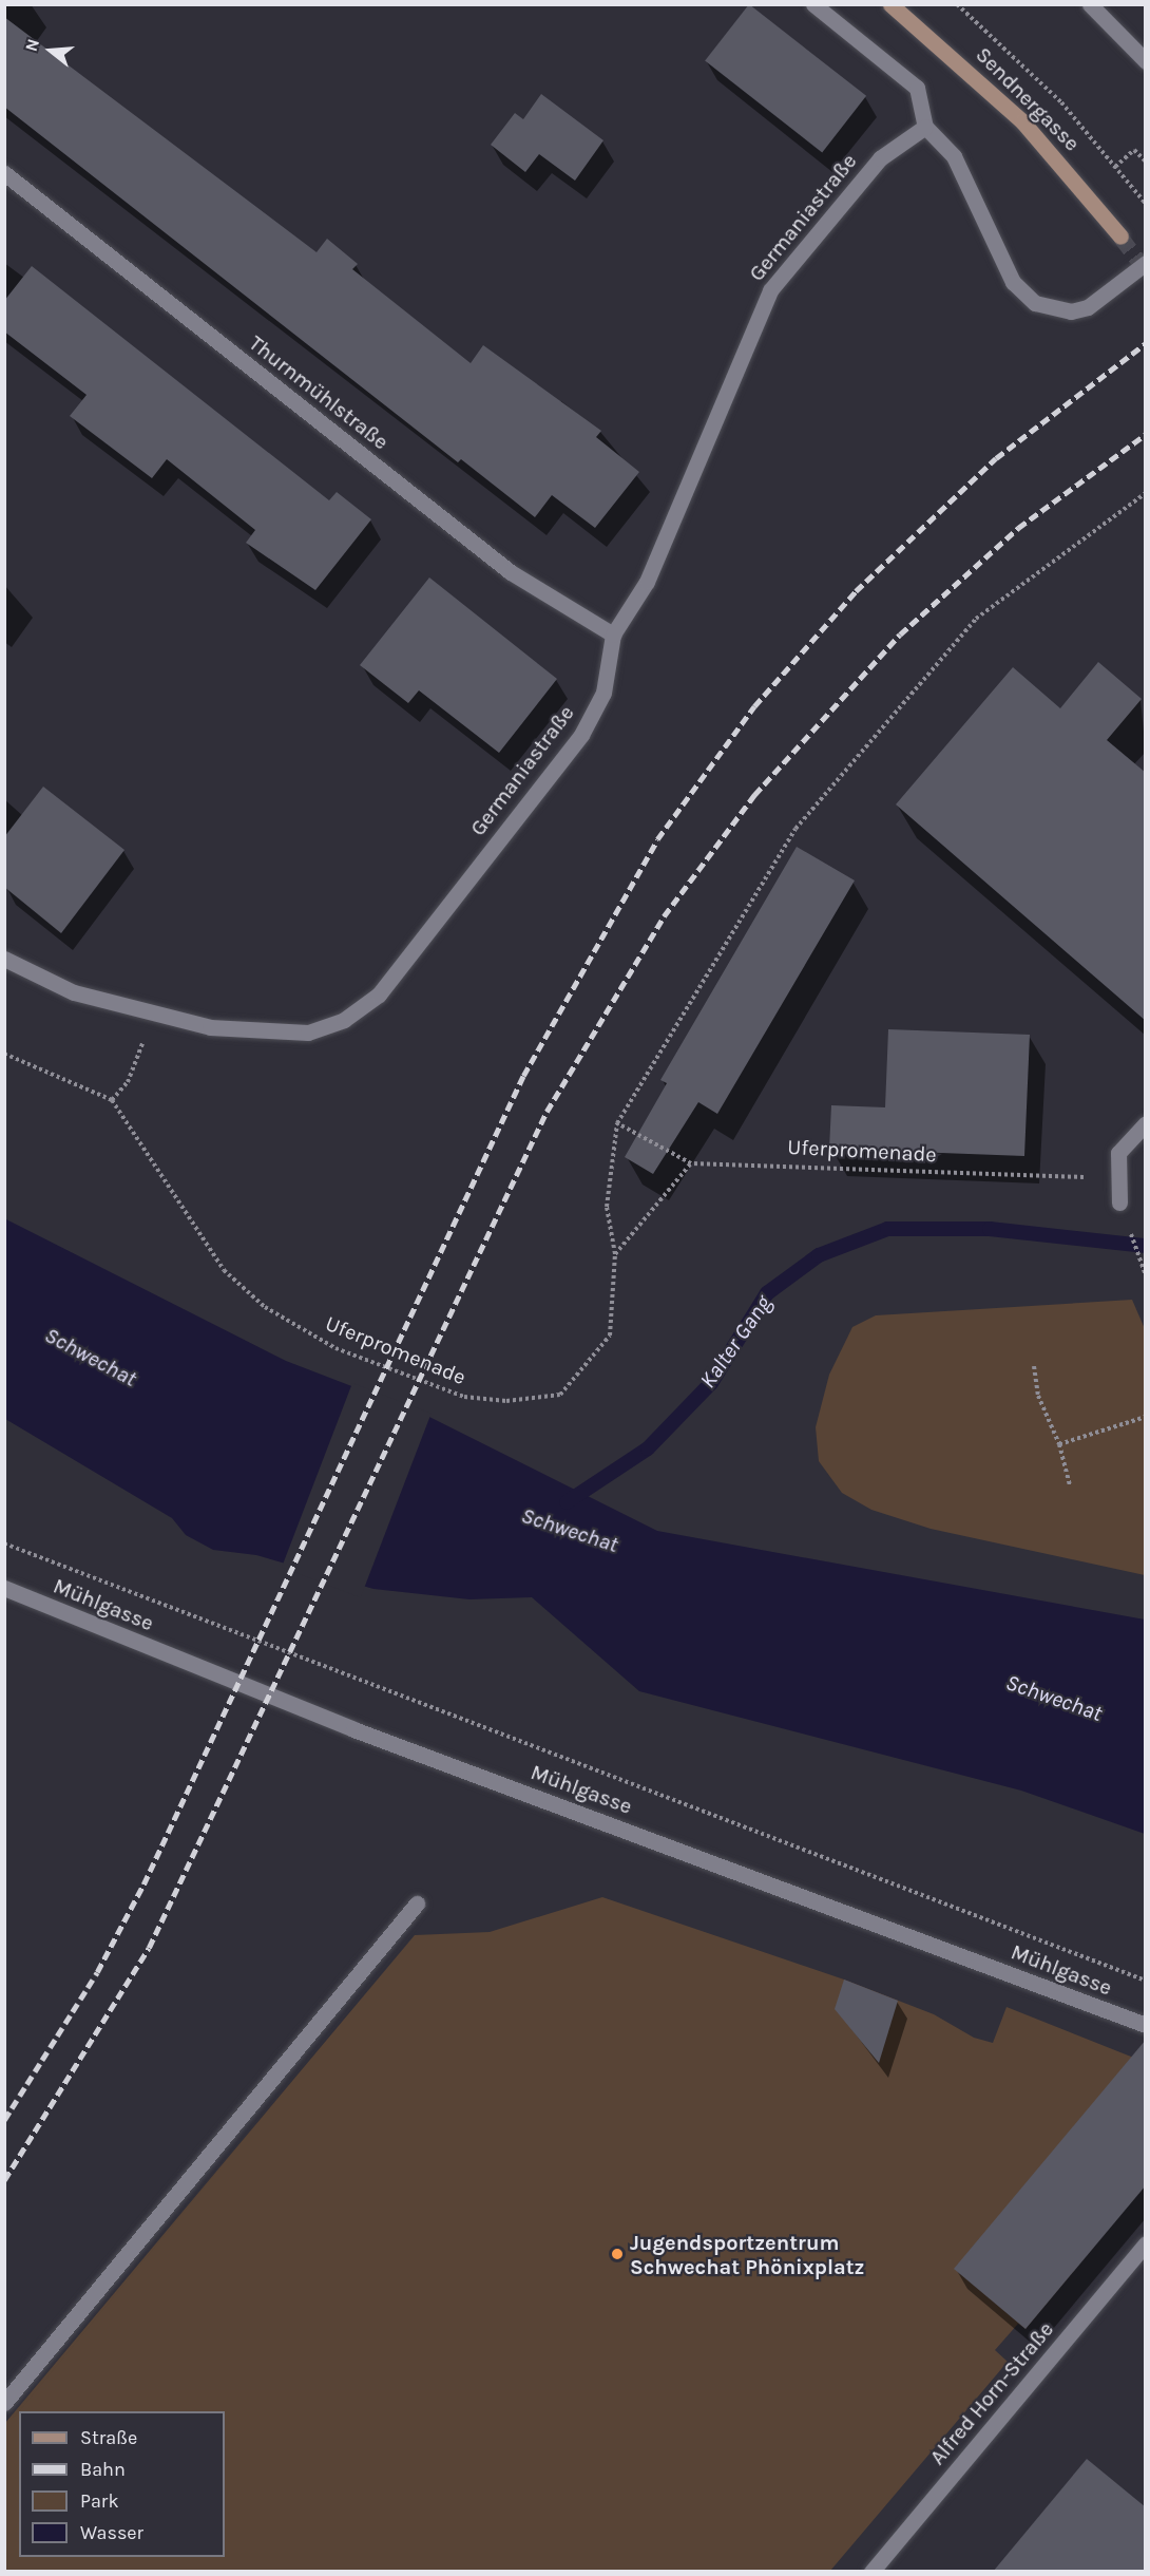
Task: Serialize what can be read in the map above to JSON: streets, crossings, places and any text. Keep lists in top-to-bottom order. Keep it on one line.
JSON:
{"streets":{"street":["Sendnergasse","Germaniastraße","Thurnmühlstraße","Mühlgasse","Alfred Horn-Straße"],"path":["Uferpromenade"]},"crossings":[["Germaniastraße","Thurnmühlstraße"]],"water":["Kalter Gang","Schwechat"],"places":["Jugendsportzentrum Schwechat Phönixplatz"],"legend":["Straße","Bahn","Park","Wasser"],"north":"left"}
